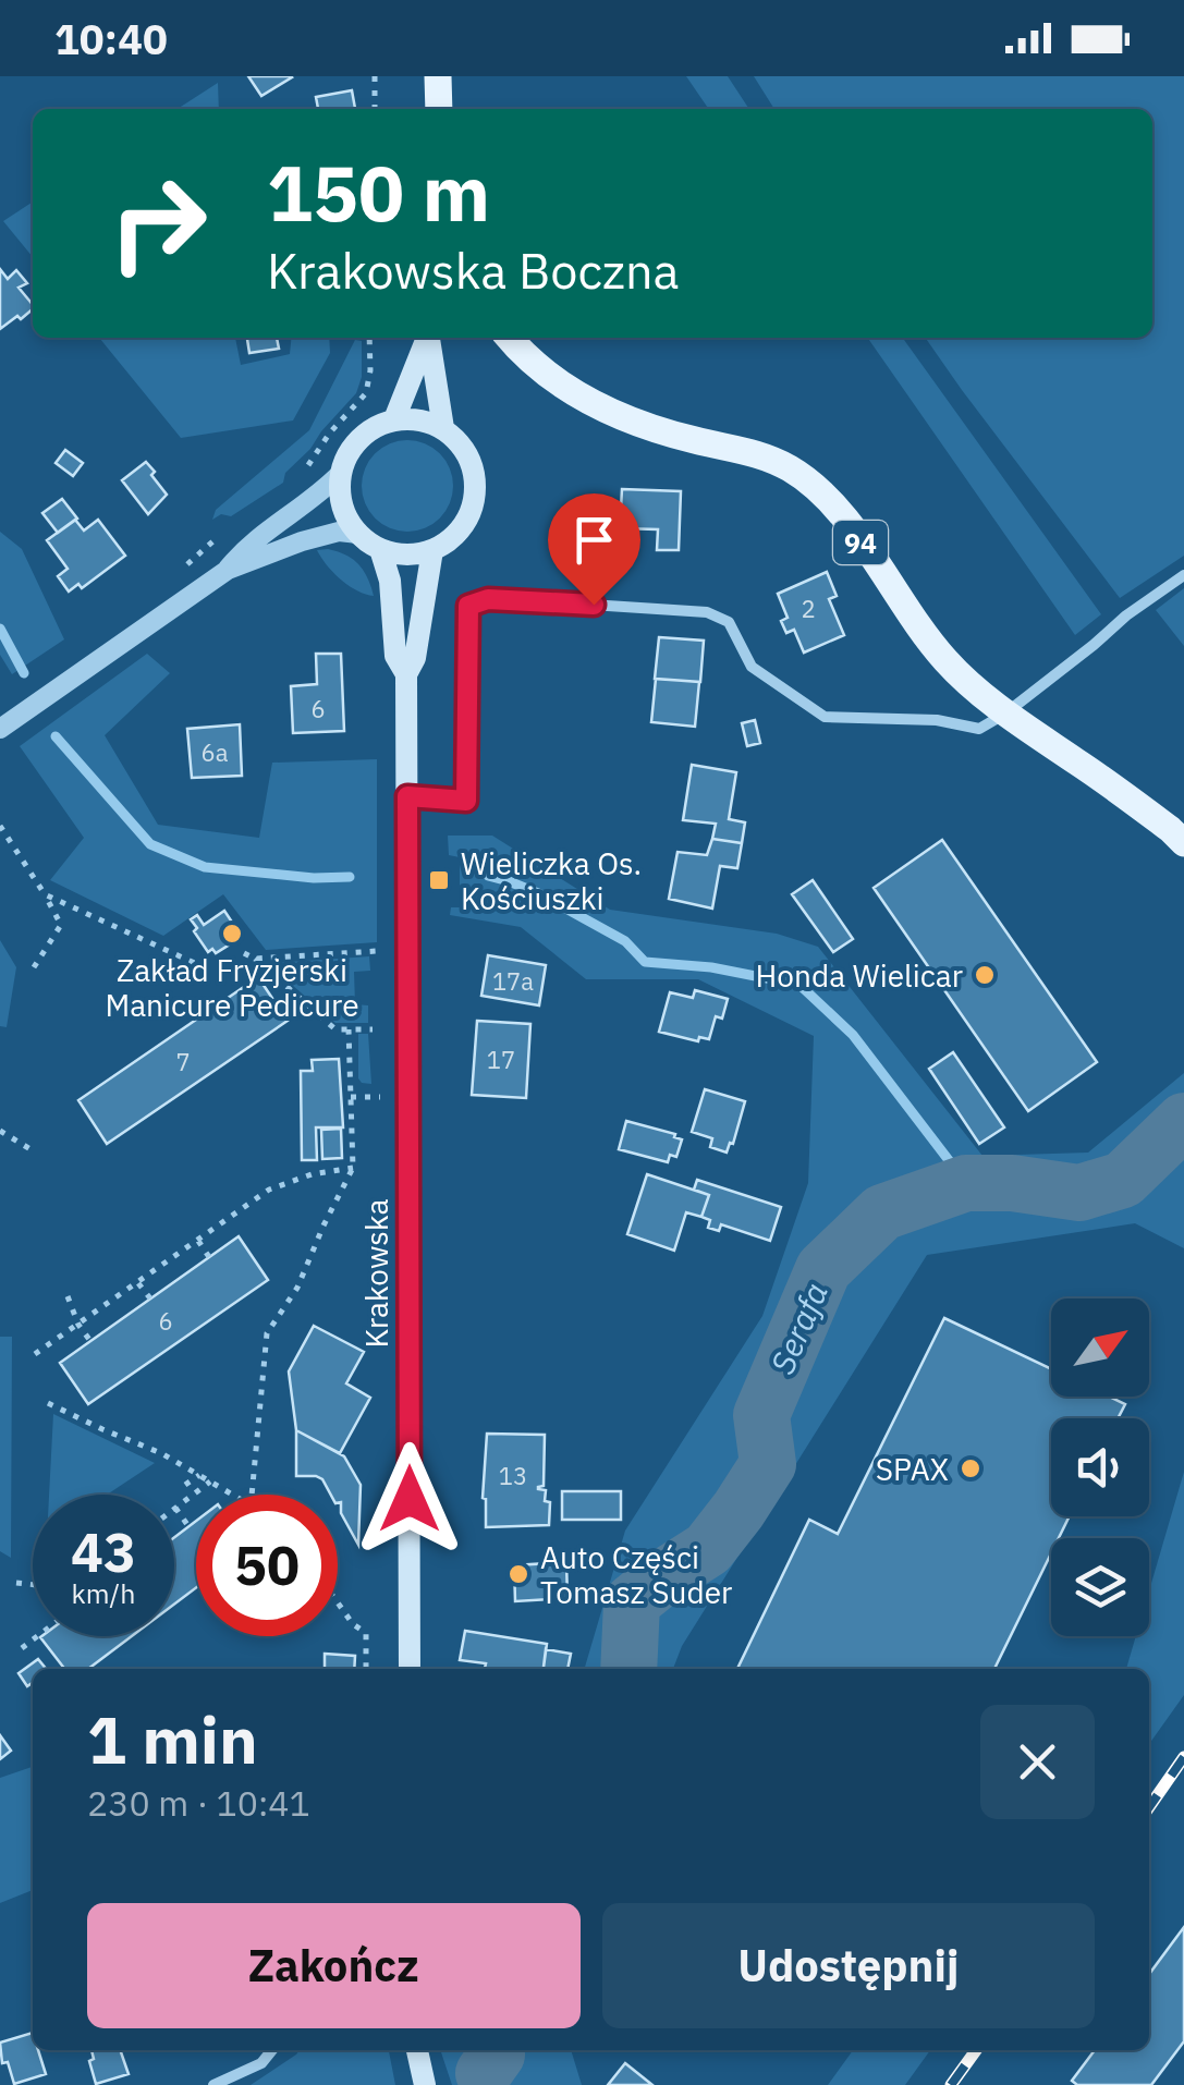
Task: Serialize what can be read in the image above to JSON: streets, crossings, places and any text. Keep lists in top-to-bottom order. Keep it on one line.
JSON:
{"streets":{"main road":["94","Krakowska"]},"water":["Serafa"],"places":{"transit":["Wieliczka Os. Kościuszki"],"other":["Zakład Fryzjerski Manicure Pedicure","Honda Wielicar","SPAX","Auto Części Tomasz Suder"]},"house_numbers":["2","6","6a","17a","17","7","6","13"],"north":"top right","page":{"status":"10:40","turn":["150 m","Krakowska Boczna"],"speed":"43 km/h","limit":"50","heading":["1 min","230 m · 10:41"],"buttons":["Zakończ","Udostępnij"]}}
